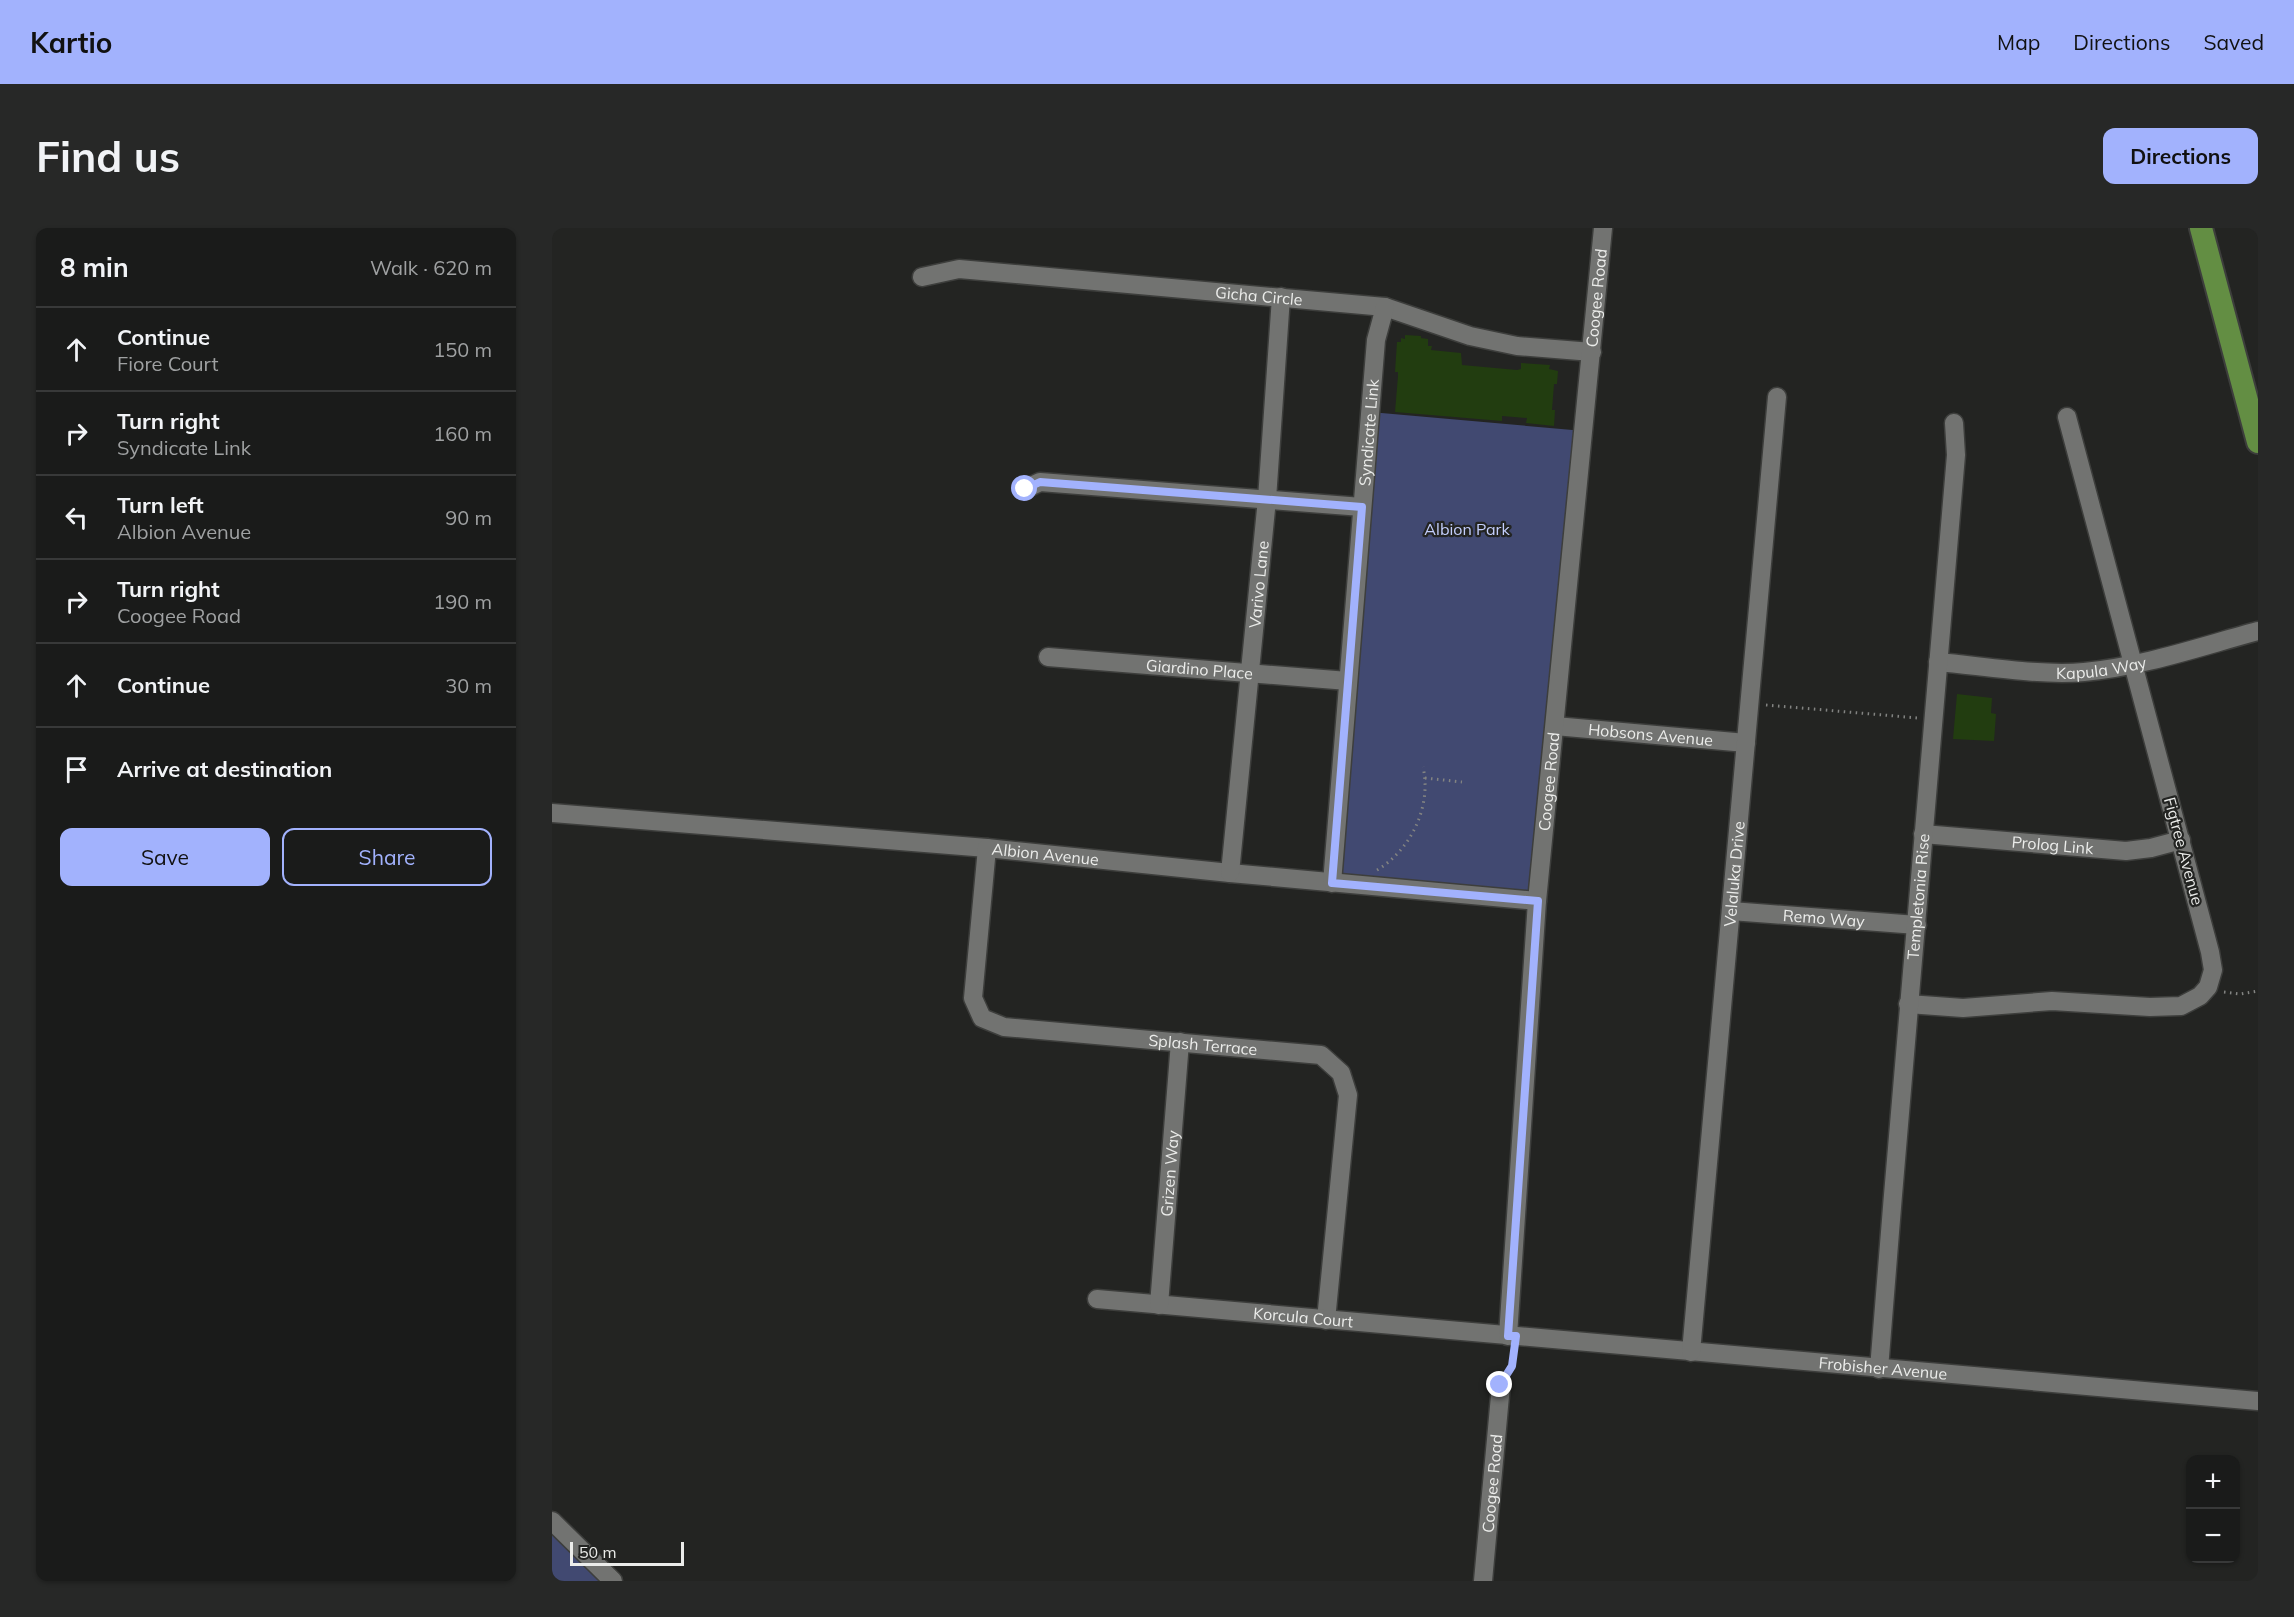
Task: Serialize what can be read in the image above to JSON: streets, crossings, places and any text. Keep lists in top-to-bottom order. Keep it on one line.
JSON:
{"streets":{"street":["Gicha Circle","Coogee Road","Syndicate Link","Varivo Lane","Kapula Way","Giardino Place","Hobsons Avenue","Prolog Link","Figtree Avenue","Albion Avenue","Velaluka Drive","Templetonia Rise","Remo Way","Splash Terrace","Grizen Way","Korcula Court","Frobisher Avenue"]},"crossings":[["Gicha Circle","Coogee Road"],["Gicha Circle","Syndicate Link"],["Gicha Circle","Varivo Lane"],["Coogee Road","Hobsons Avenue"],["Coogee Road","Albion Avenue"],["Coogee Road","Korcula Court"],["Coogee Road","Frobisher Avenue"],["Syndicate Link","Giardino Place"],["Syndicate Link","Albion Avenue"],["Varivo Lane","Giardino Place"],["Varivo Lane","Albion Avenue"],["Kapula Way","Figtree Avenue"],["Kapula Way","Templetonia Rise"],["Hobsons Avenue","Velaluka Drive"],["Prolog Link","Figtree Avenue"],["Prolog Link","Templetonia Rise"],["Albion Avenue","Splash Terrace"],["Velaluka Drive","Remo Way"],["Velaluka Drive","Frobisher Avenue"],["Templetonia Rise","Remo Way"],["Templetonia Rise","Frobisher Avenue"],["Splash Terrace","Grizen Way"],["Splash Terrace","Korcula Court"],["Grizen Way","Korcula Court"],["Korcula Court","Frobisher Avenue"]],"parks":["Albion Park"],"scale_bar":"50 m","page":{"header":"Kartio","nav":["Map","Directions","Saved"],"buttons":["Directions",["Save","Share"]],"title":"Find us","heading":["8 min","Walk · 620 m"],"list":[["Continue","Fiore Court","150 m"],["Turn right","Syndicate Link","160 m"],["Turn left","Albion Avenue","90 m"],["Turn right","Coogee Road","190 m"],["Continue","30 m"],"Arrive at destination"],"map_buttons":["+","−"],"scale":"50 m"}}
